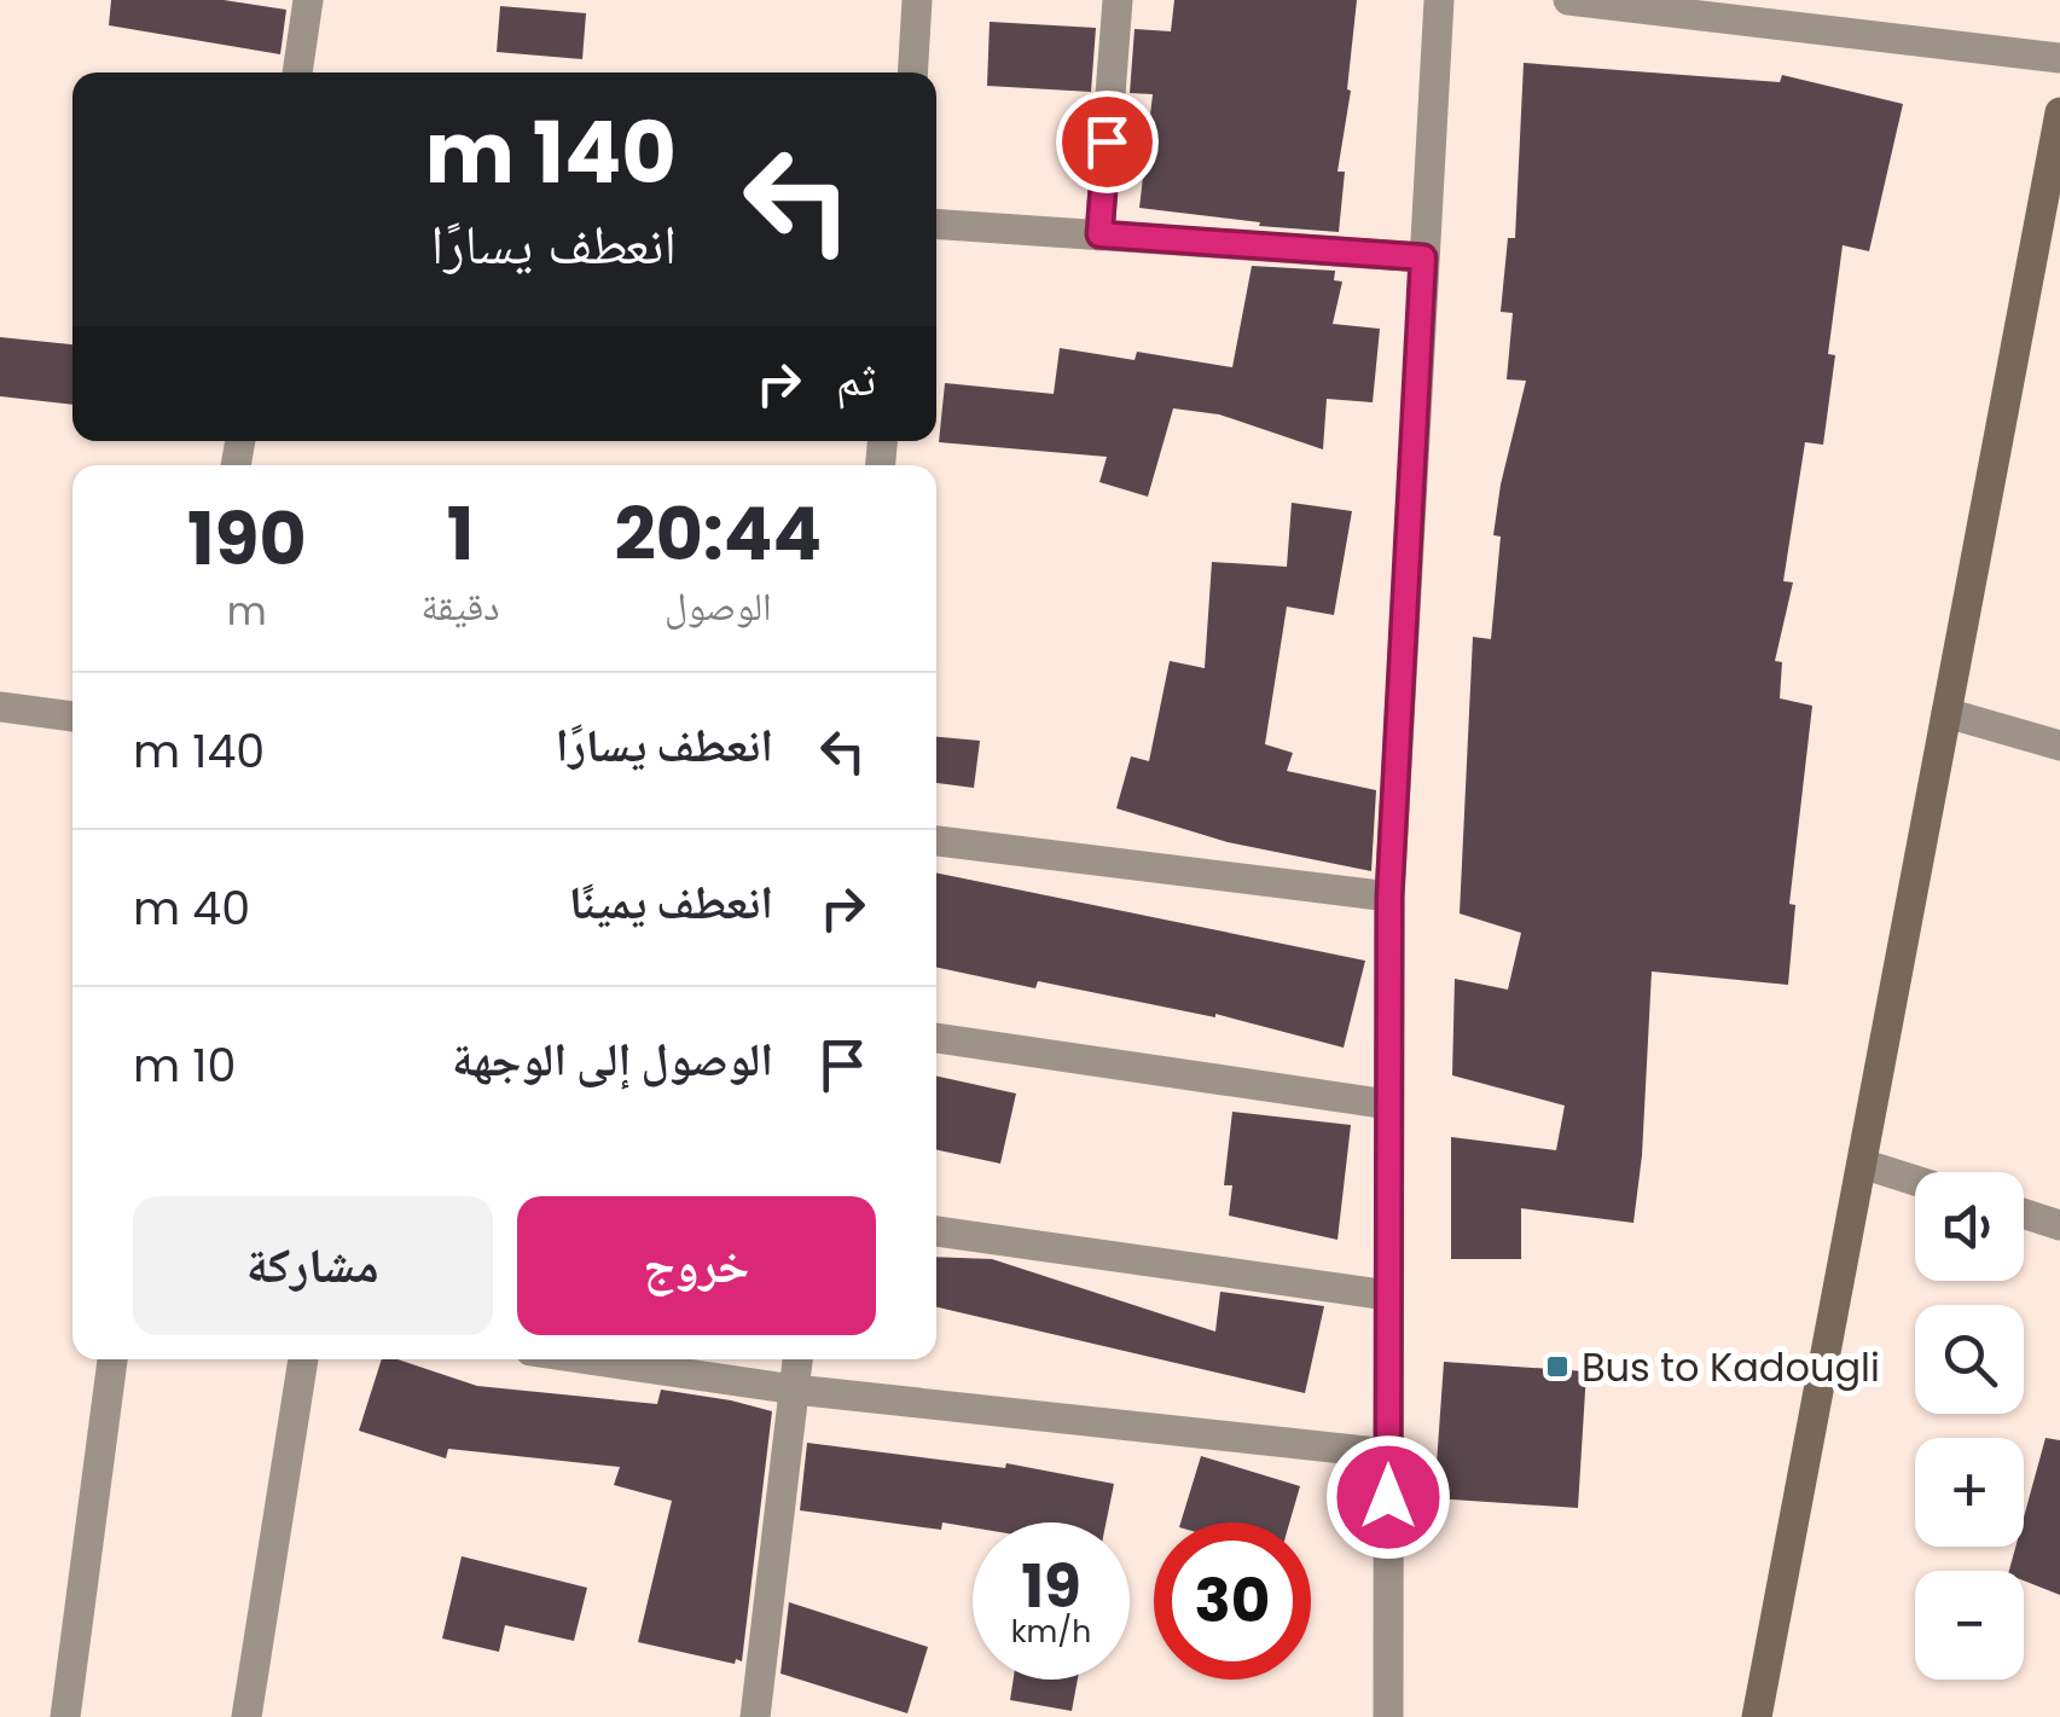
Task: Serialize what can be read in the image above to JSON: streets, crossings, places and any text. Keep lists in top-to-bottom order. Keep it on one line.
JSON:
{"places":{"transit":["Bus to Kadougli"]},"page":{"turn":["140 m","انعطف يسارًا"],"then":"ثم","eta":["20:44","الوصول","1","دقيقة","190","m"],"list":[{"name":"انعطف يسارًا","value":"140 m"},{"name":"انعطف يمينًا","value":"40 m"},{"name":"الوصول إلى الوجهة","value":"10 m"}],"map_buttons":["+","−"],"buttons":["خروج","مشاركة"],"speed":"19 km/h","limit":"30"}}
